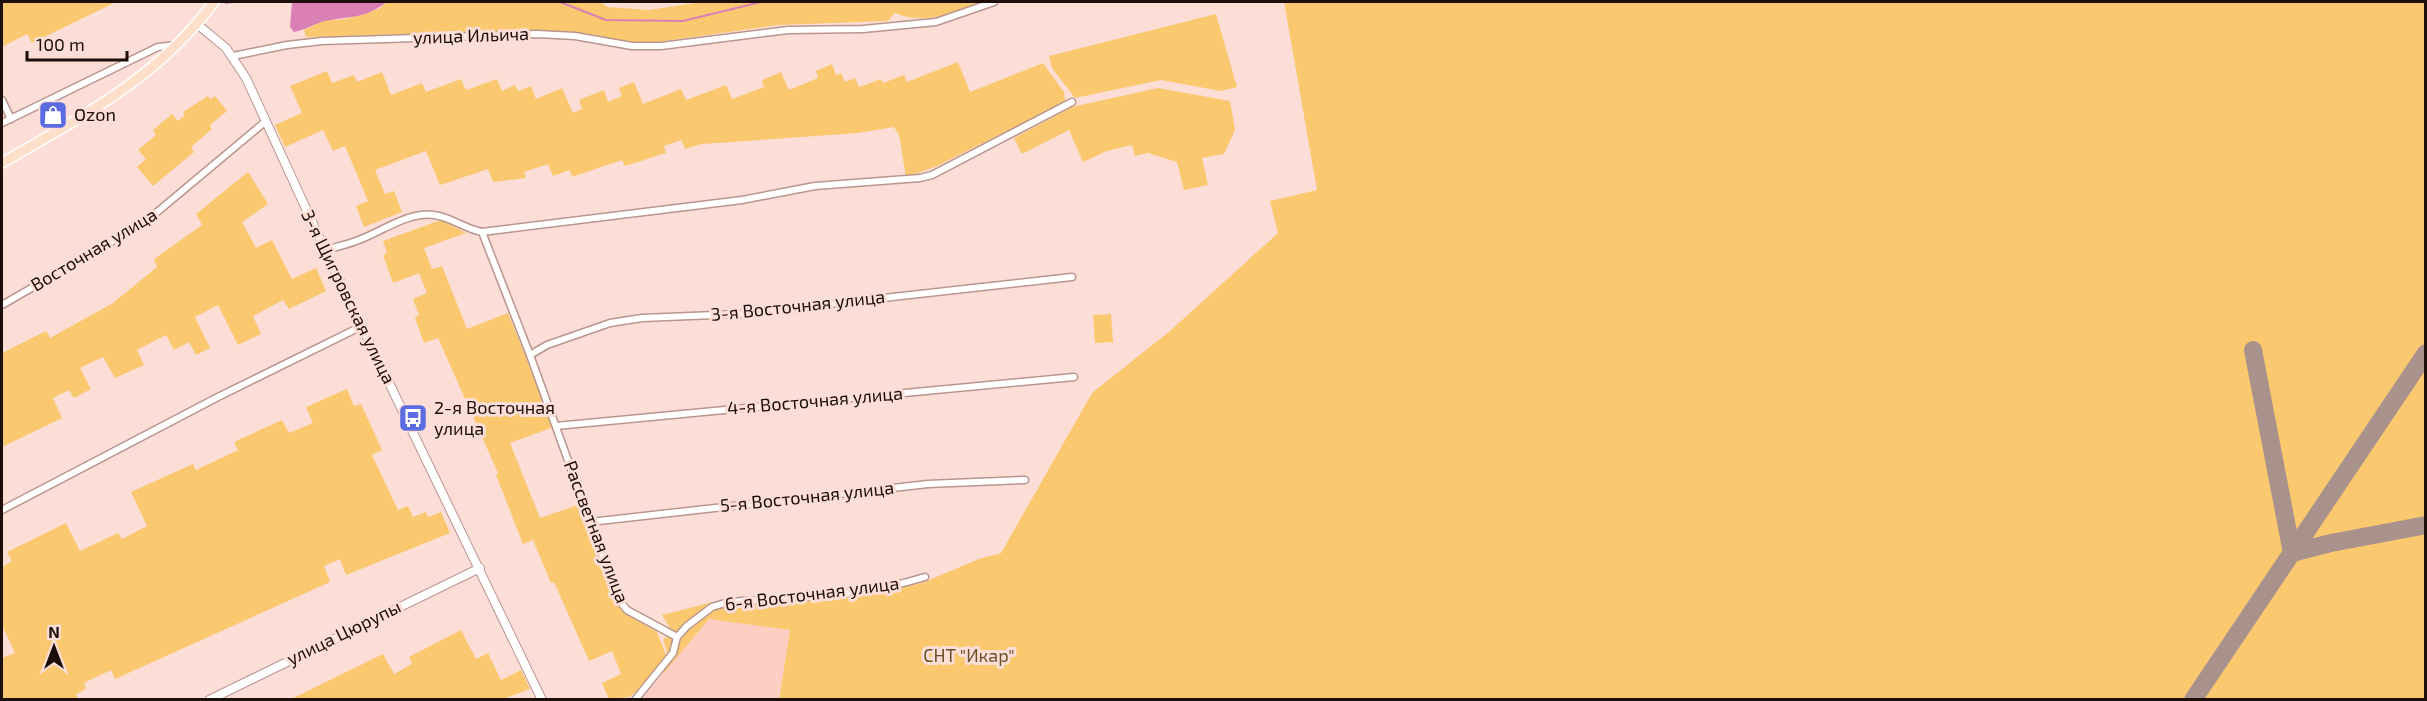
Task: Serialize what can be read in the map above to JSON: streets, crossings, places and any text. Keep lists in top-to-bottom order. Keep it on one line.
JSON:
{"streets":{"street":["улица Ильича","Восточная улица","3-я Щигровская улица","3-я Восточная улица","4-я Восточная улица","5-я Восточная улица","Рассветная улица","6-я Восточная улица","улица Цюрупы"]},"crossings":[["улица Ильича","3-я Щигровская улица"],["Восточная улица","3-я Щигровская улица"],["3-я Щигровская улица","улица Цюрупы"],["3-я Восточная улица","Рассветная улица"],["4-я Восточная улица","Рассветная улица"],["5-я Восточная улица","Рассветная улица"],["Рассветная улица","6-я Восточная улица"]],"parks":["СНТ \"Икар\""],"places":{"shop":["Ozon"],"bus stop":["2-я Восточная улица"]},"scale_bar":"100 m","north":"top"}
